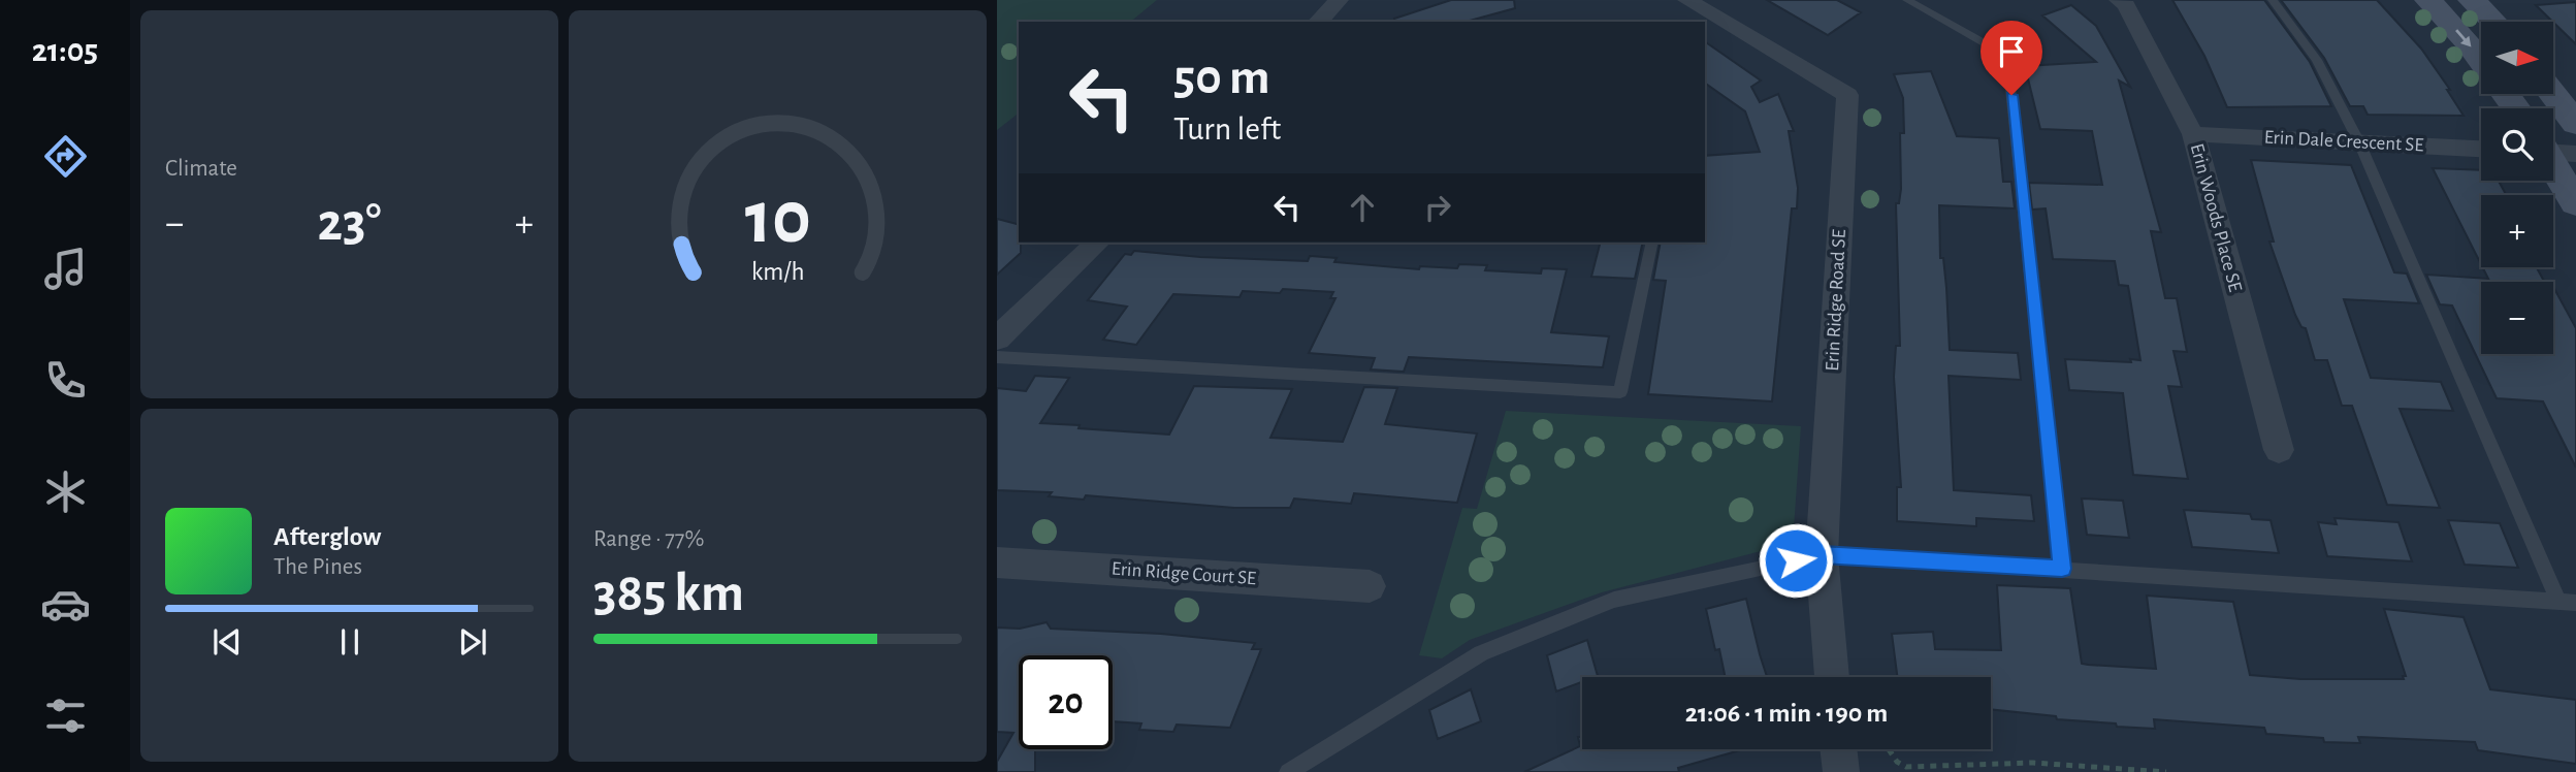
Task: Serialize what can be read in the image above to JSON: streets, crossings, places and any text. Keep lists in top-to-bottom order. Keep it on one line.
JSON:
{"streets":{"street":["Erin Dale Crescent SE","Erin Woods Place SE","Erin Ridge Road SE","Erin Ridge Court SE"]},"crossings":[["Erin Dale Crescent SE","Erin Woods Place SE"]],"north":"right","page":{"tabs":"21:05","tile":["Climate",["Range · 77%","385 km"]],"map_buttons":["+","−"],"turn":["50 m","Turn left"],"heat":["−","23°","+"],"song":["Afterglow","The Pines"],"limit":"20","trip":"21:06 · 1 min · 190 m","gauge":["10","km/h"]}}
